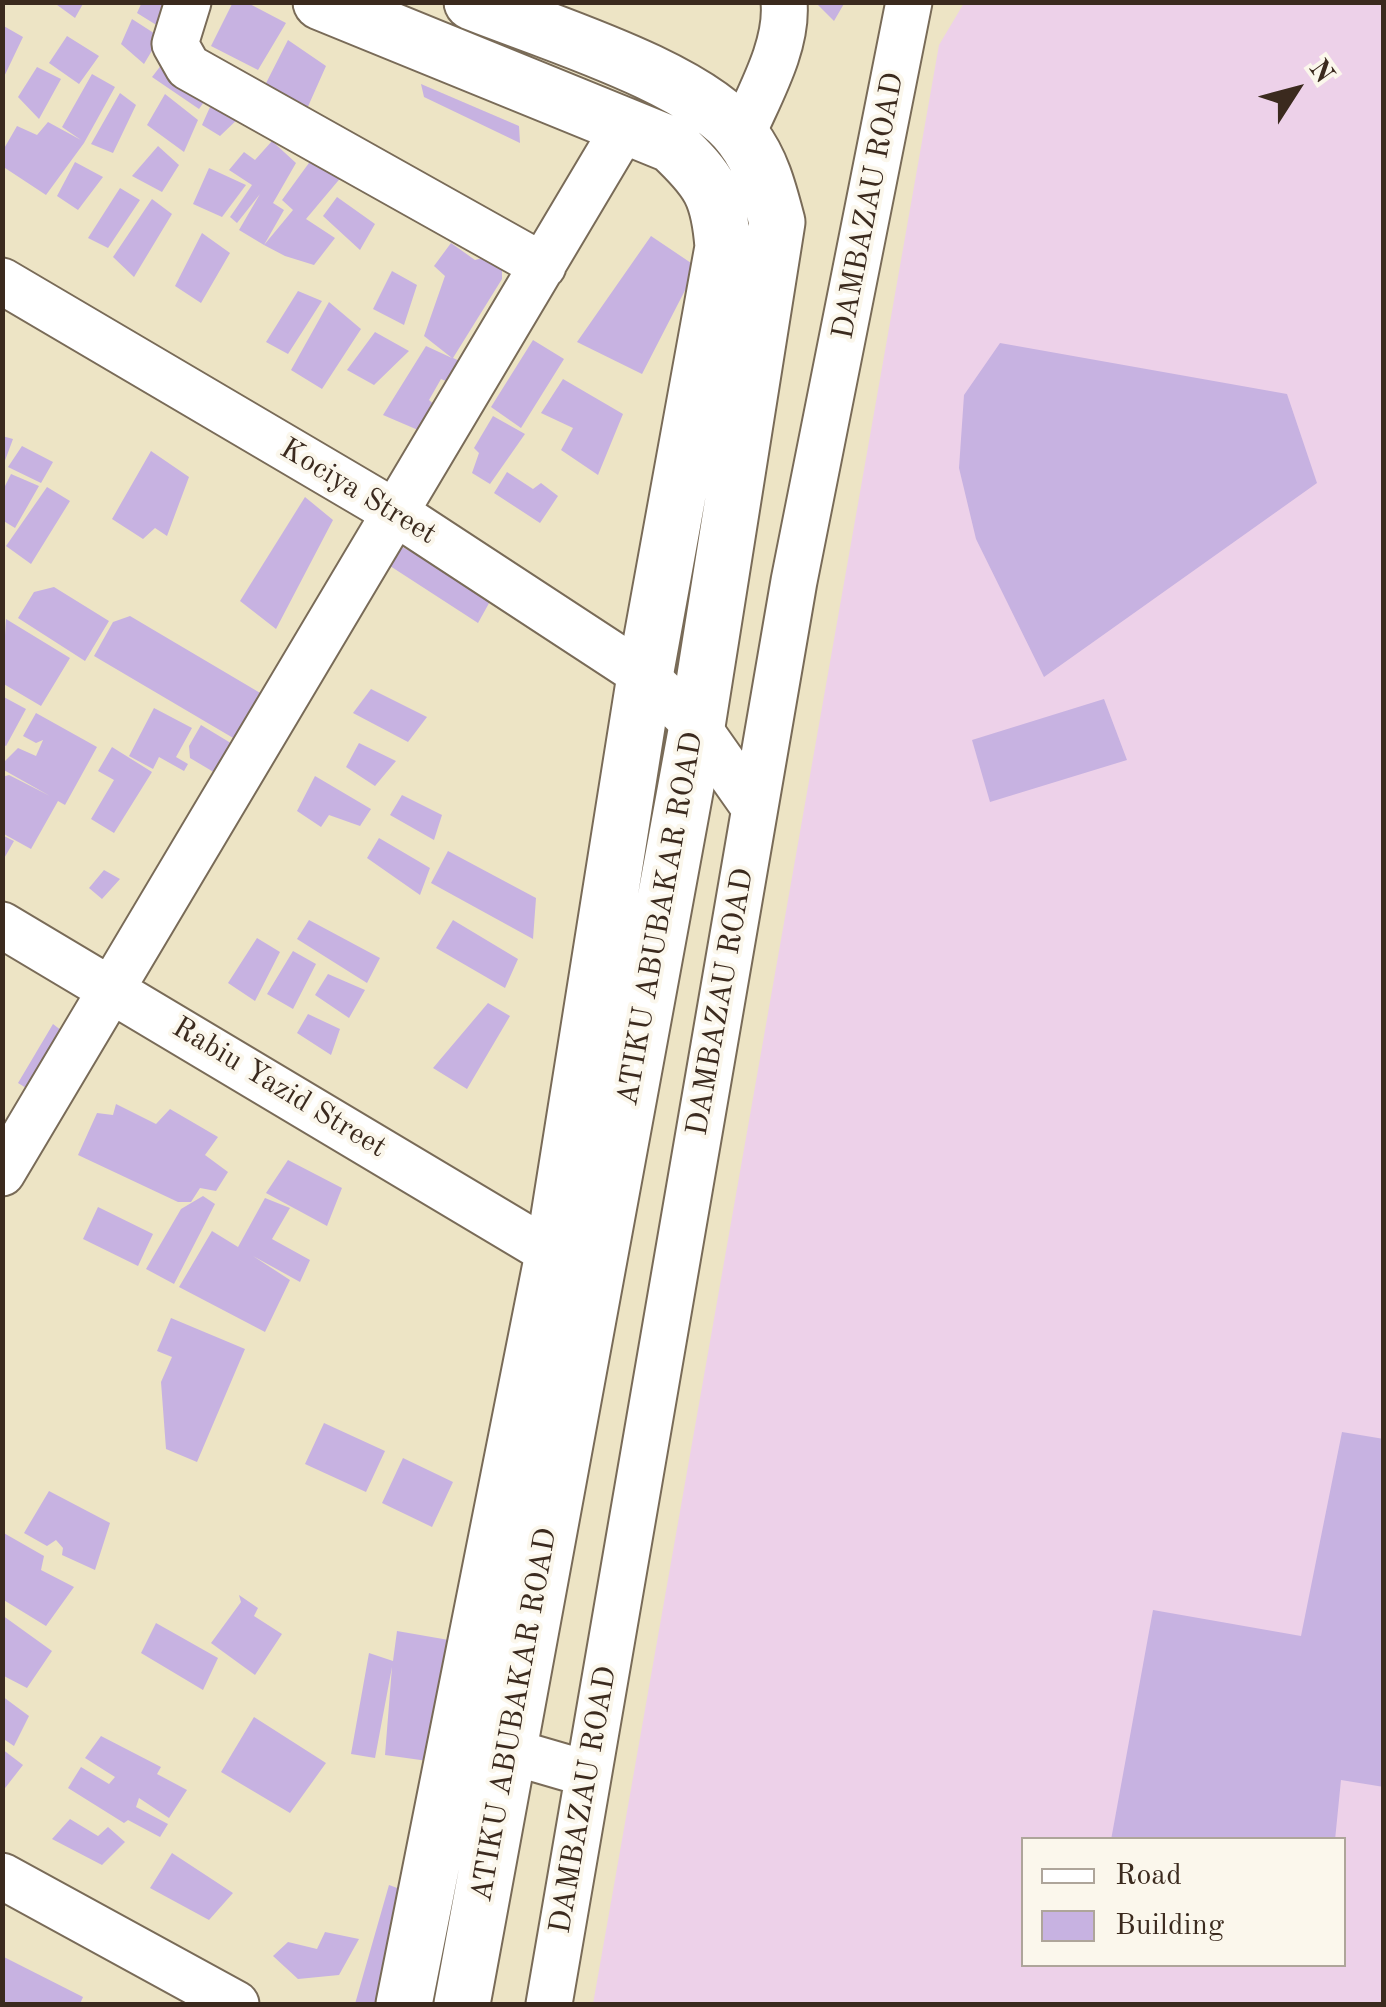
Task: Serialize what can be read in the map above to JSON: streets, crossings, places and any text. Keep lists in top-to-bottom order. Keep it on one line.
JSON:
{"streets":{"street":["DAMBAZAU ROAD","Kociya Street","ATIKU ABUBAKAR ROAD","Rabiu Yazid Street"]},"crossings":[["DAMBAZAU ROAD","Kociya Street"],["Kociya Street","ATIKU ABUBAKAR ROAD"]],"legend":["Road","Building"],"north":"top right"}
